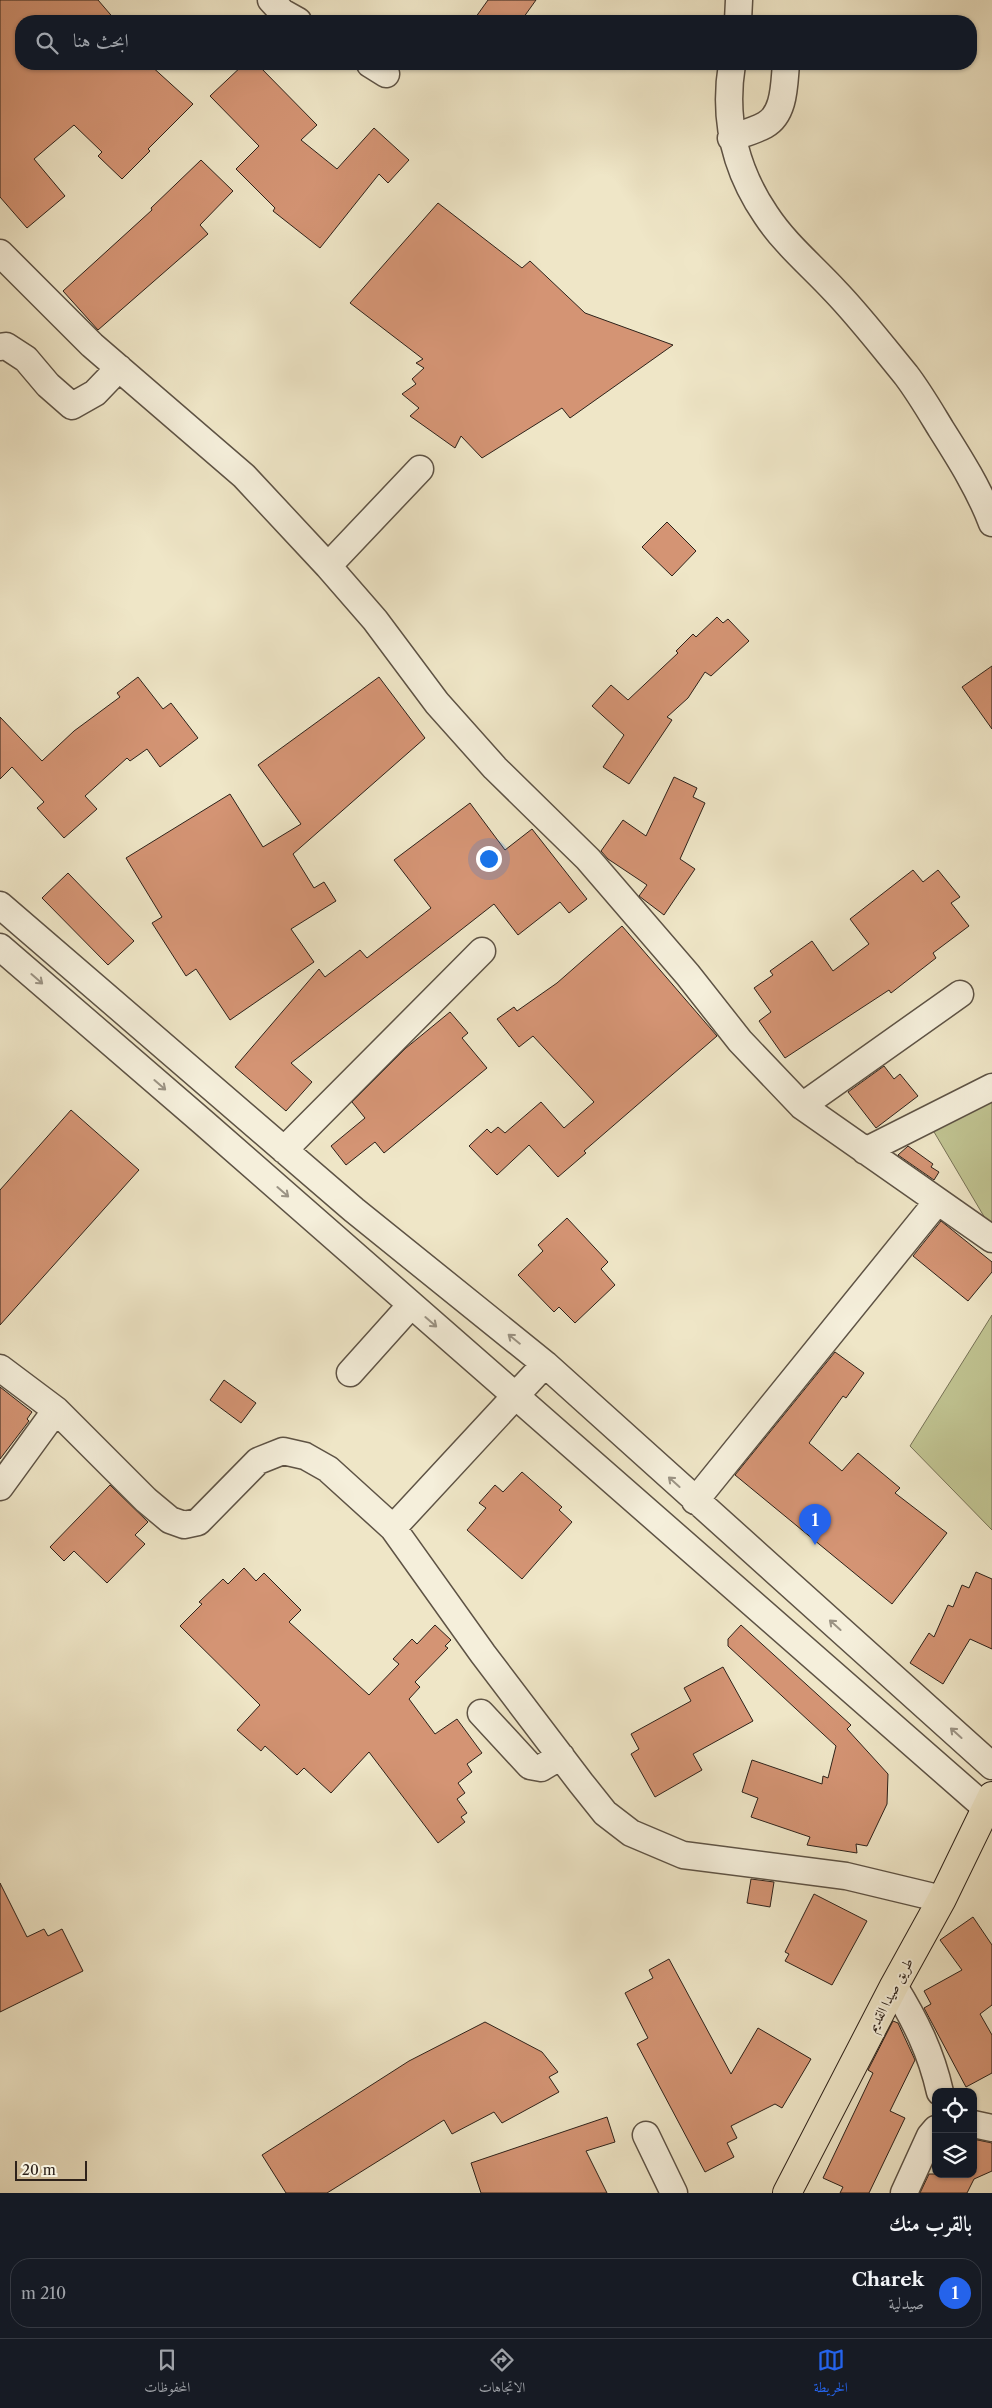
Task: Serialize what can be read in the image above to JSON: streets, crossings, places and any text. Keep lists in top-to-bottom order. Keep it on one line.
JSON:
{"streets":{"highway":["طريق صيدا القديم"]},"scale_bar":"20 m","page":{"search":"ابحث هنا","pins":"1","scale":"20 m","heading":"بالقرب منك","list":[{"mark":"1","name":"Charek","note":"صيدلية","value":"210 m"}],"nav":["الخريطة","الاتجاهات","المحفوظات"]}}
